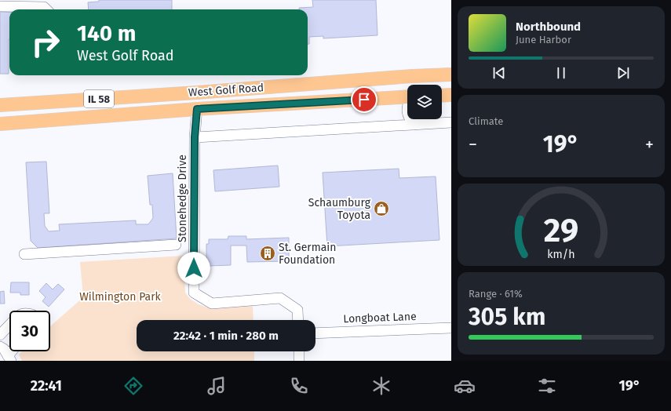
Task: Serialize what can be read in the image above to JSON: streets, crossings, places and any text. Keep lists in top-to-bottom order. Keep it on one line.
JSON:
{"streets":{"main road":["West Golf Road","IL 58"],"street":["Stonehedge Drive","Longboat Lane"]},"crossings":[["West Golf Road","Stonehedge Drive"]],"parks":["Wilmington Park"],"places":{"shop":["Schaumburg Toyota"],"building":["St. Germain Foundation"]},"page":{"turn":["140 m","West Golf Road"],"song":["Northbound","June Harbor"],"tile":["Climate",["Range · 61%","305 km"]],"heat":["−","19°","+"],"limit":"30","trip":"22:42 · 1 min · 280 m","tabs":["22:41","19°"],"gauge":["29","km/h"]}}
